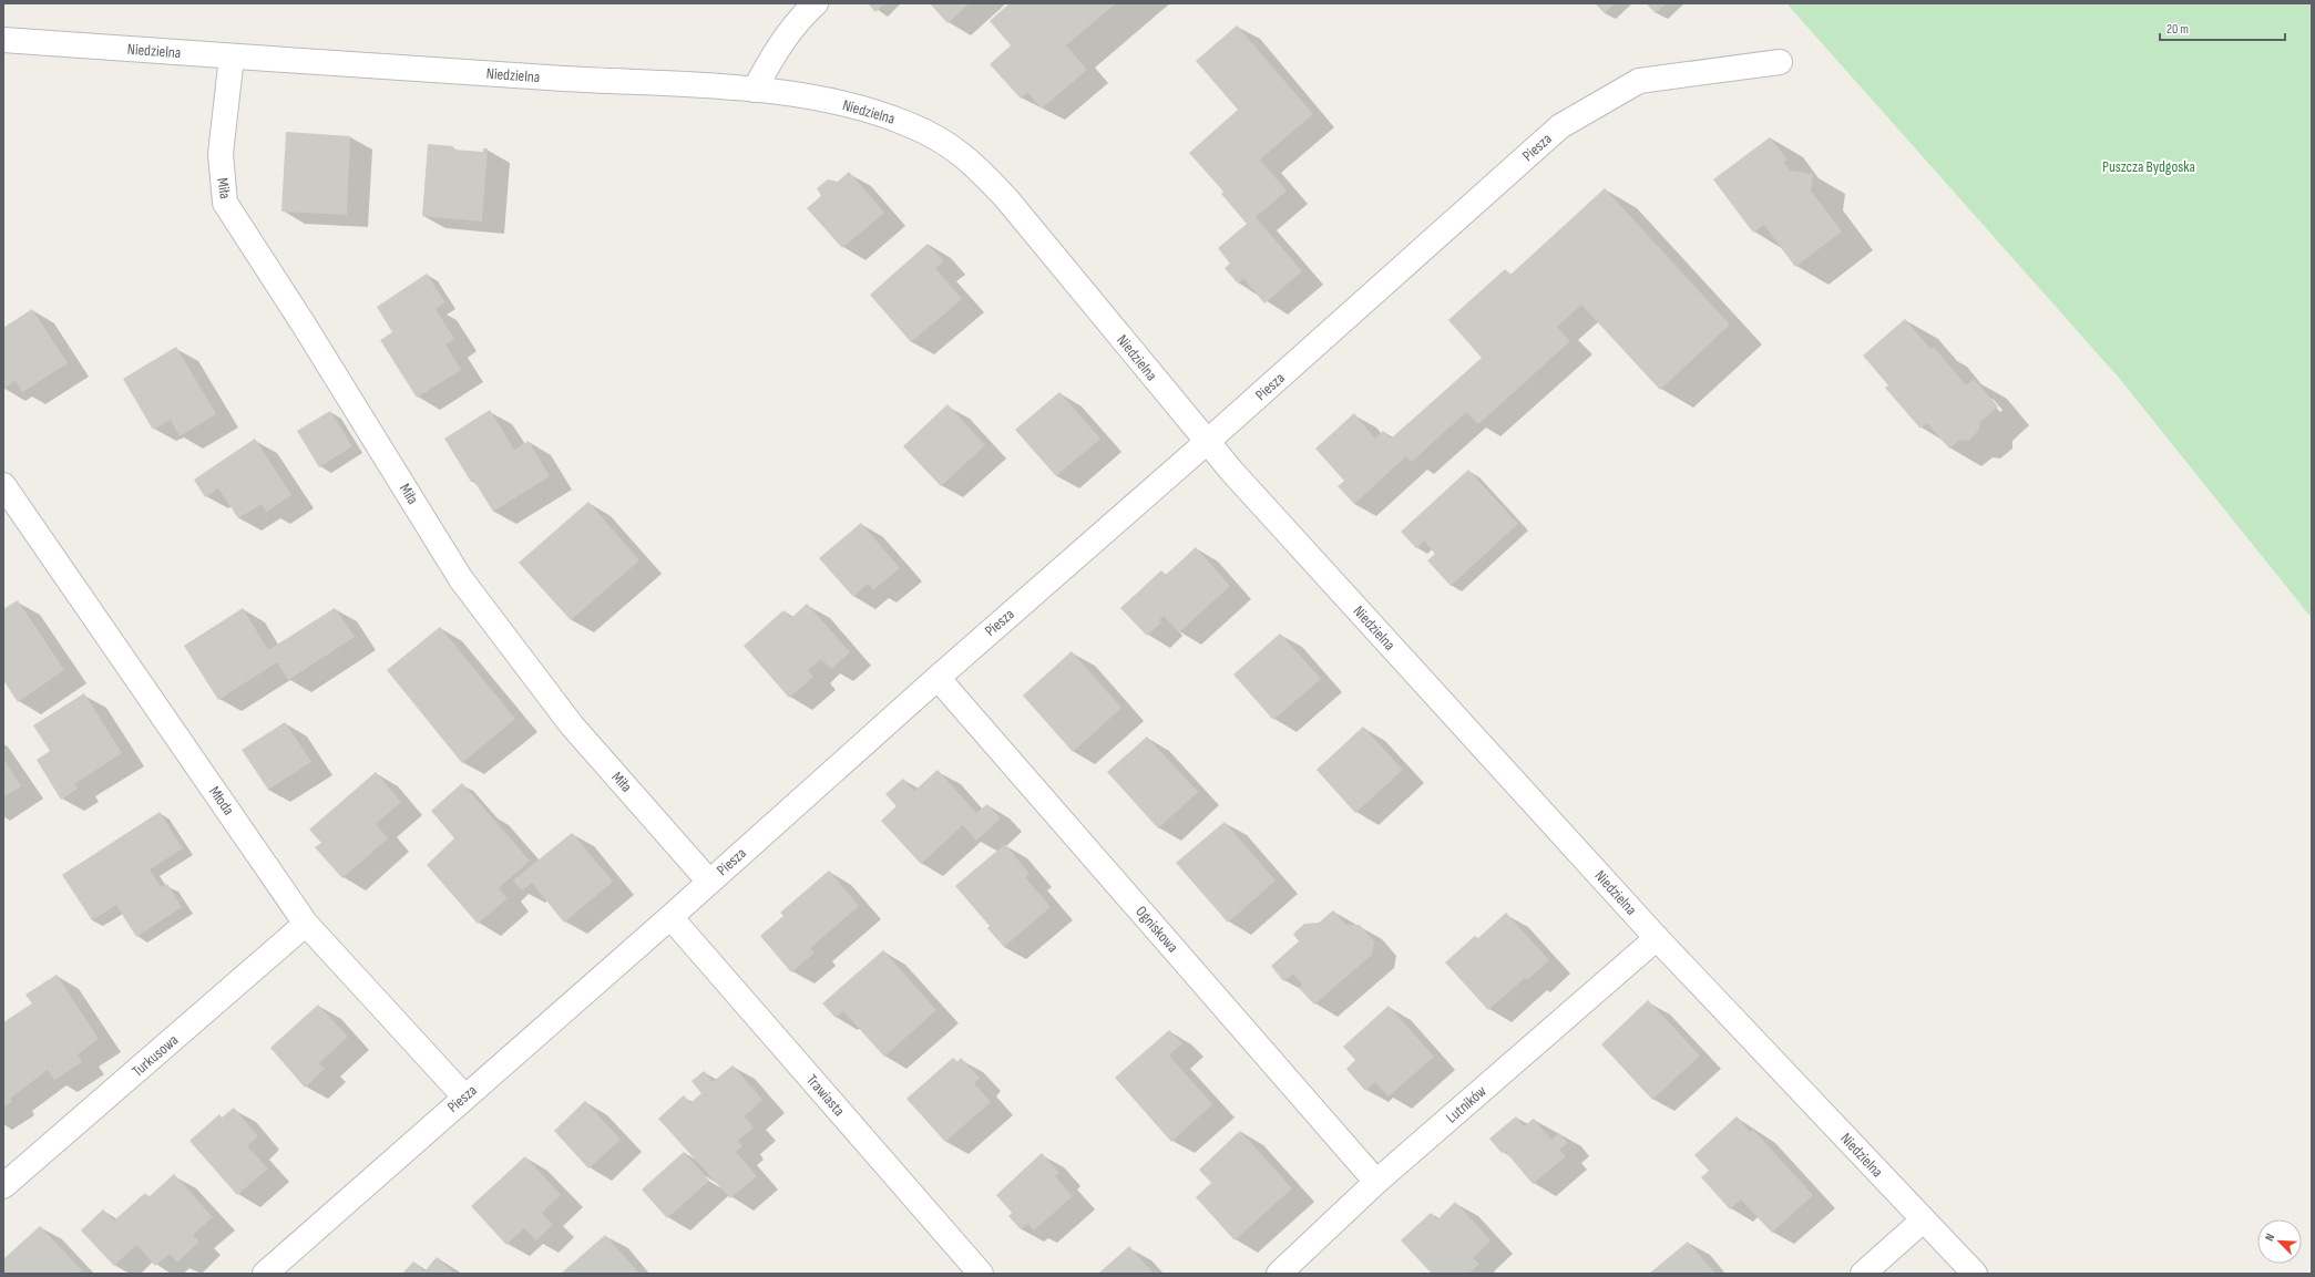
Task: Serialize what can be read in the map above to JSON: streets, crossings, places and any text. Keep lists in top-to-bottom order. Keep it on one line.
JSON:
{"streets":{"street":["Niedzielna","Piesza","Miła","Młoda","Ogniskowa","Turkusowa","Trawiasta","Lutników"]},"crossings":[["Niedzielna","Piesza"],["Niedzielna","Miła"],["Niedzielna","Lutników"],["Piesza","Miła"],["Piesza","Młoda"],["Piesza","Ogniskowa"],["Piesza","Trawiasta"],["Młoda","Turkusowa"],["Ogniskowa","Lutników"]],"parks":["Puszcza Bydgoska"],"scale_bar":"20 m","north":"top left"}
